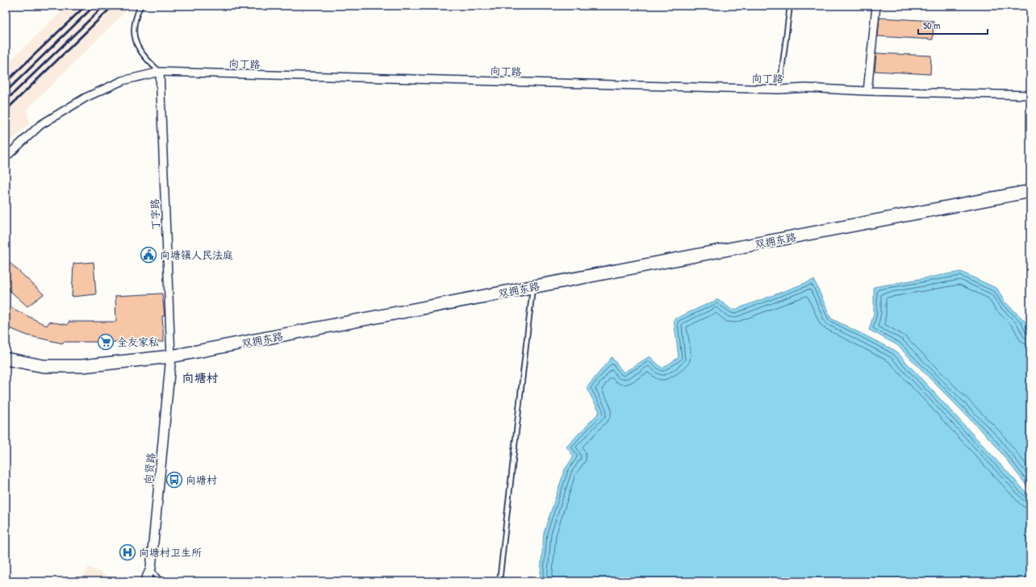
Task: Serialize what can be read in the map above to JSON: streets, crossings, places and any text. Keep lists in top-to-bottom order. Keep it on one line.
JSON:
{"streets":{"main road":["双拥东路"],"street":["向丁路","丁字路","向贤路"]},"crossings":[["向丁路","丁字路"],["丁字路","双拥东路"],["丁字路","向贤路"],["双拥东路","向贤路"]],"districts":["向塘村"],"places":{"public building":["向塘镇人民法庭"],"supermarket":["全友家私"],"bus stop":["向塘村"],"hospital":["向塘村卫生所"]},"scale_bar":"50 m"}
